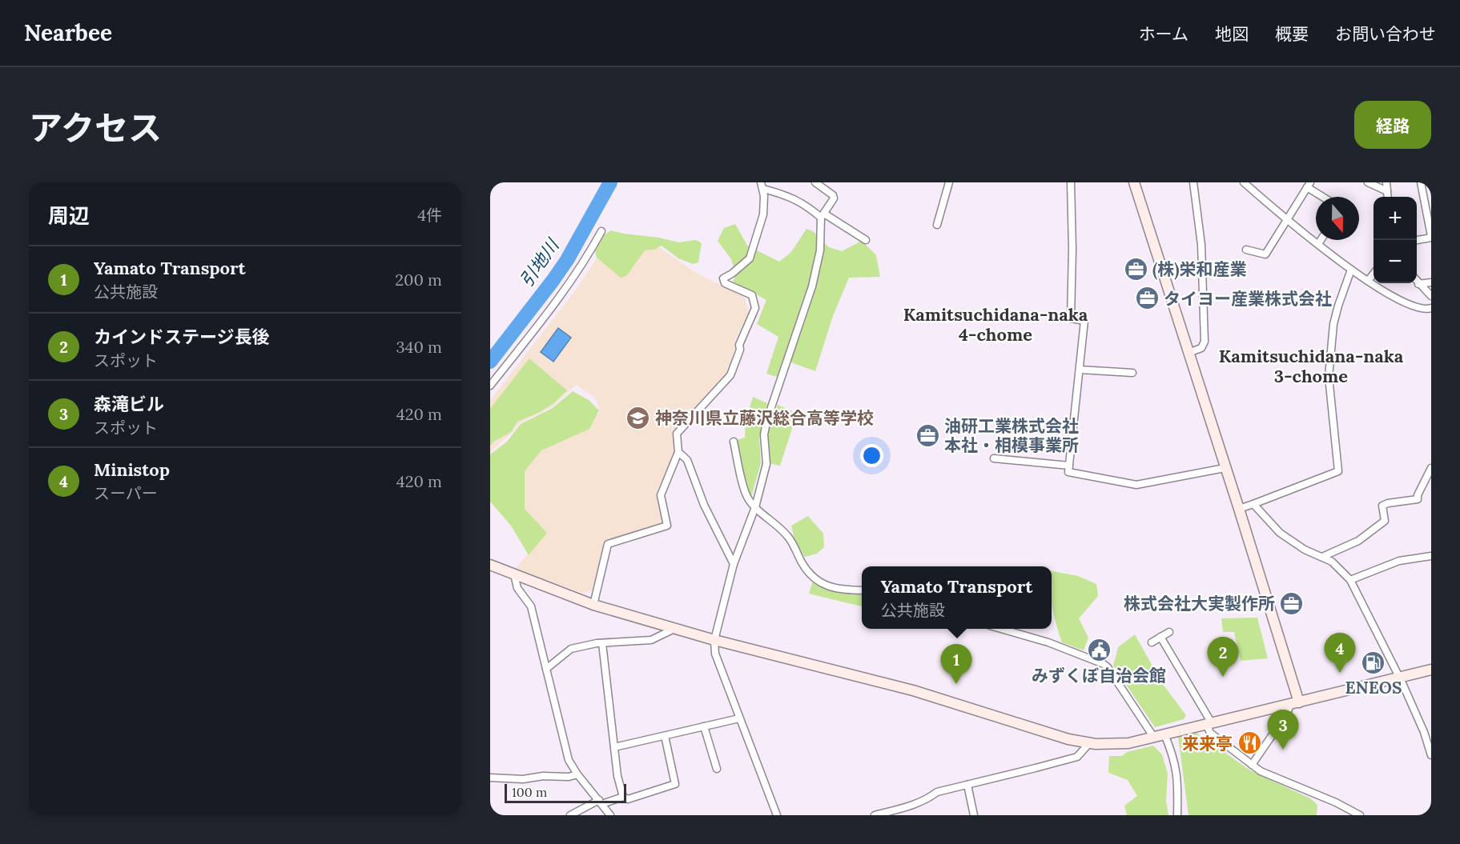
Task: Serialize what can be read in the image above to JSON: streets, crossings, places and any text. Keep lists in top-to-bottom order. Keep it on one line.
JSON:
{"districts":["Kamitsuchidana-naka 4-chome","Kamitsuchidana-naka 3-chome"],"water":["引地川"],"places":{"office":["(株)栄和産業","タイヨー産業株式会社","油研工業株式会社 本社・相模事業所","株式会社大実製作所"],"school or university":["神奈川県立藤沢総合高等学校"],"public building":["みずくぼ自治会館"],"fuel station":["ENEOS"],"restaurant":["来来亭"]},"scale_bar":"100 m","north":"bottom","page":{"header":"Nearbee","nav":["ホーム","地図","概要","お問い合わせ"],"title":"アクセス","buttons":"経路","heading":["周辺","4件"],"map_buttons":["+","−"],"list":[{"mark":"1","name":"Yamato Transport","note":"公共施設","value":"200 m"},{"mark":"2","name":"カインドステージ長後","note":"スポット","value":"340 m"},{"mark":"3","name":"森滝ビル","note":"スポット","value":"420 m"},{"mark":"4","name":"Ministop","note":"スーパー","value":"420 m"}],"popup":["Yamato Transport","公共施設"],"pins":["4","2","1","3"],"scale":"100 m"}}
